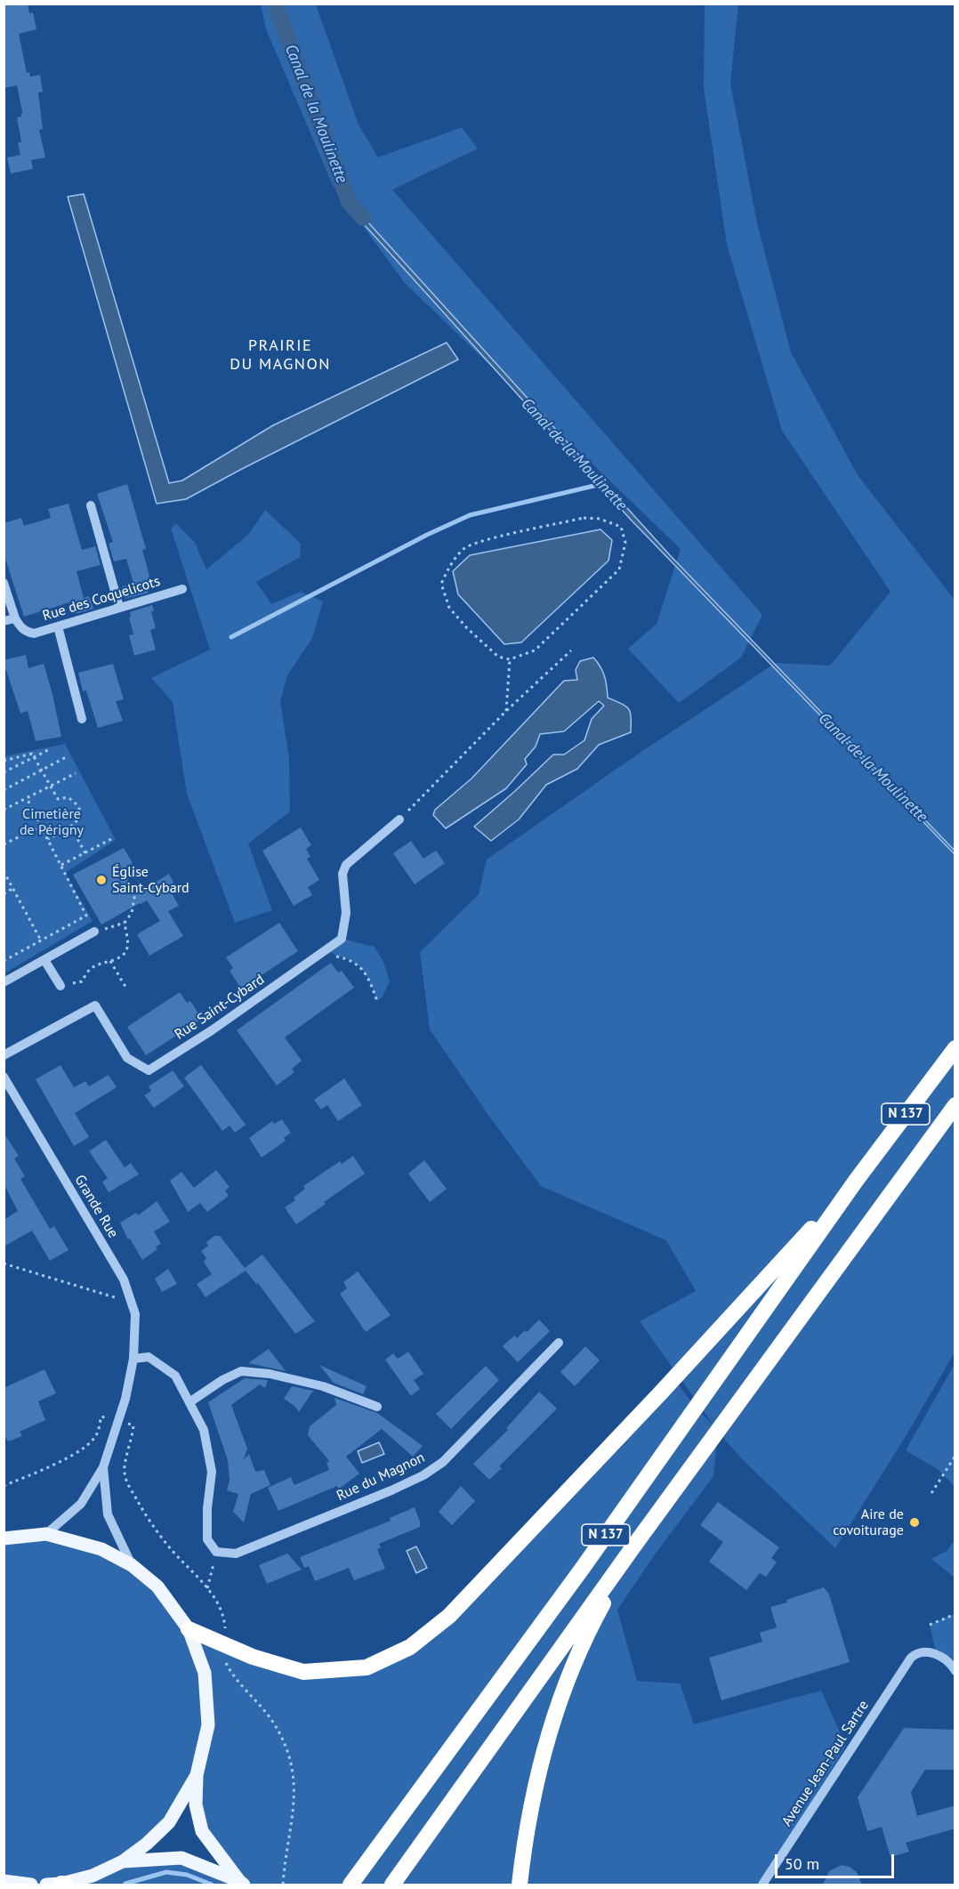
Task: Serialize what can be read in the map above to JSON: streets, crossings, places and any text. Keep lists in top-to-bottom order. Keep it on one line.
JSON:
{"streets":{"highway":["N 137"],"street":["Rue des Coquelicots","Rue Saint-Cybard","Grande Rue","Rue du Magnon","Avenue Jean-Paul Sartre"]},"districts":["PRAIRIE DU MAGNON"],"water":["Canal de la Moulinette"],"parks":["Cimetière de Périgny"],"places":["Église Saint-Cybard","Aire de covoiturage"],"scale_bar":"50 m"}
